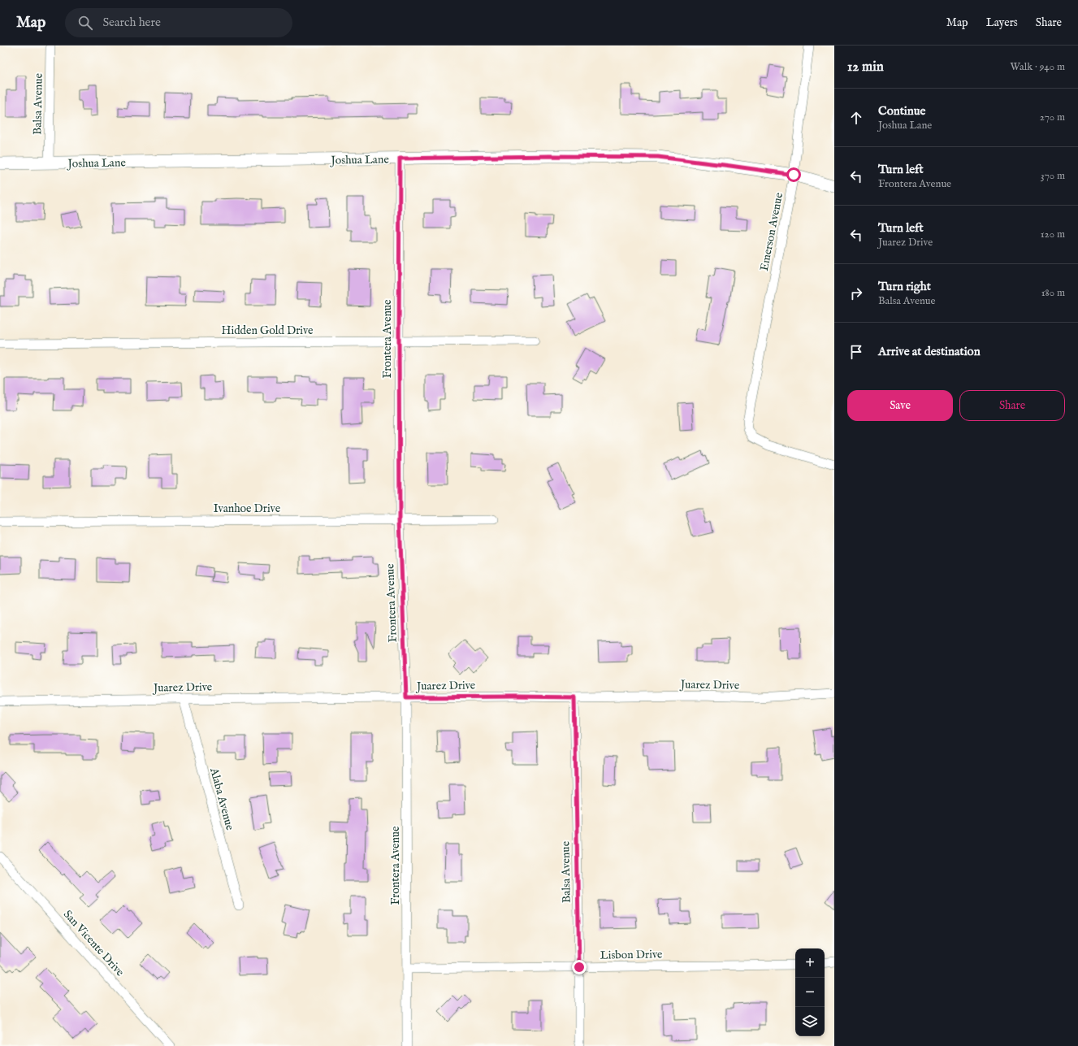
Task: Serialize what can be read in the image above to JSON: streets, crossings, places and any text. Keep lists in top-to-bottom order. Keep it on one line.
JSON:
{"streets":{"main road":["Joshua Lane"],"street":["Balsa Avenue","Emerson Avenue","Hidden Gold Drive","Frontera Avenue","Ivanhoe Drive","Juarez Drive","Alaba Avenue","San Vicente Drive","Lisbon Drive"]},"crossings":[["Balsa Avenue","Joshua Lane"],["Balsa Avenue","Juarez Drive"],["Balsa Avenue","Lisbon Drive"],["Joshua Lane","Emerson Avenue"],["Joshua Lane","Frontera Avenue"],["Hidden Gold Drive","Frontera Avenue"],["Frontera Avenue","Ivanhoe Drive"],["Frontera Avenue","Juarez Drive"],["Frontera Avenue","Lisbon Drive"],["Juarez Drive","Alaba Avenue"]],"page":{"header":"Map","search":"Search here","nav":["Map","Layers","Share"],"heading":["12 min","Walk · 940 m"],"list":[["Continue","Joshua Lane","270 m"],["Turn left","Frontera Avenue","370 m"],["Turn left","Juarez Drive","120 m"],["Turn right","Balsa Avenue","180 m"],"Arrive at destination"],"buttons":["Save","Share"],"map_buttons":["+","−"]}}
